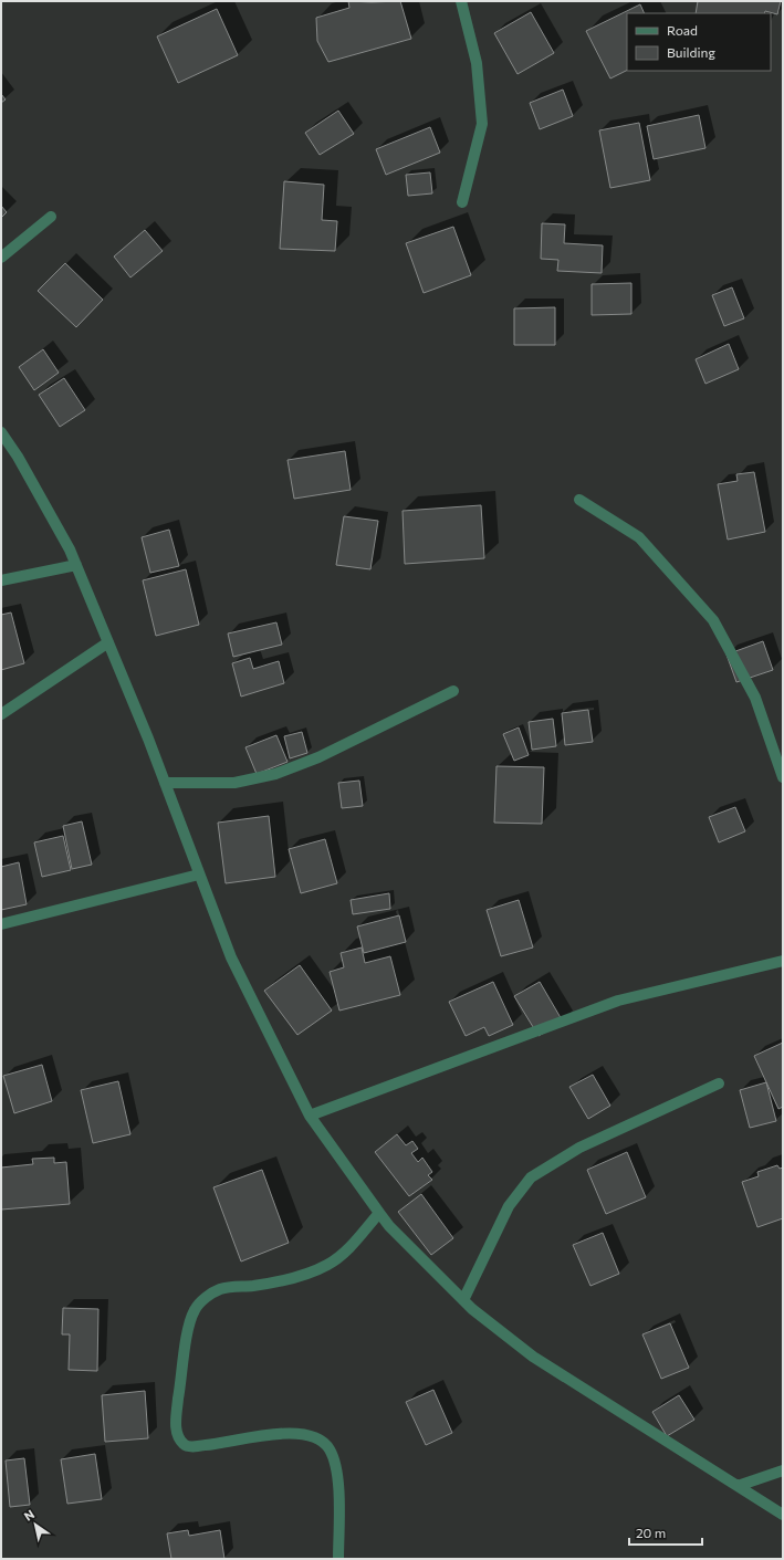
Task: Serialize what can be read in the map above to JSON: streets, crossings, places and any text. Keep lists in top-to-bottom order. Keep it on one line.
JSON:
{"legend":["Road","Building"],"scale_bar":"20 m","north":"top left"}
